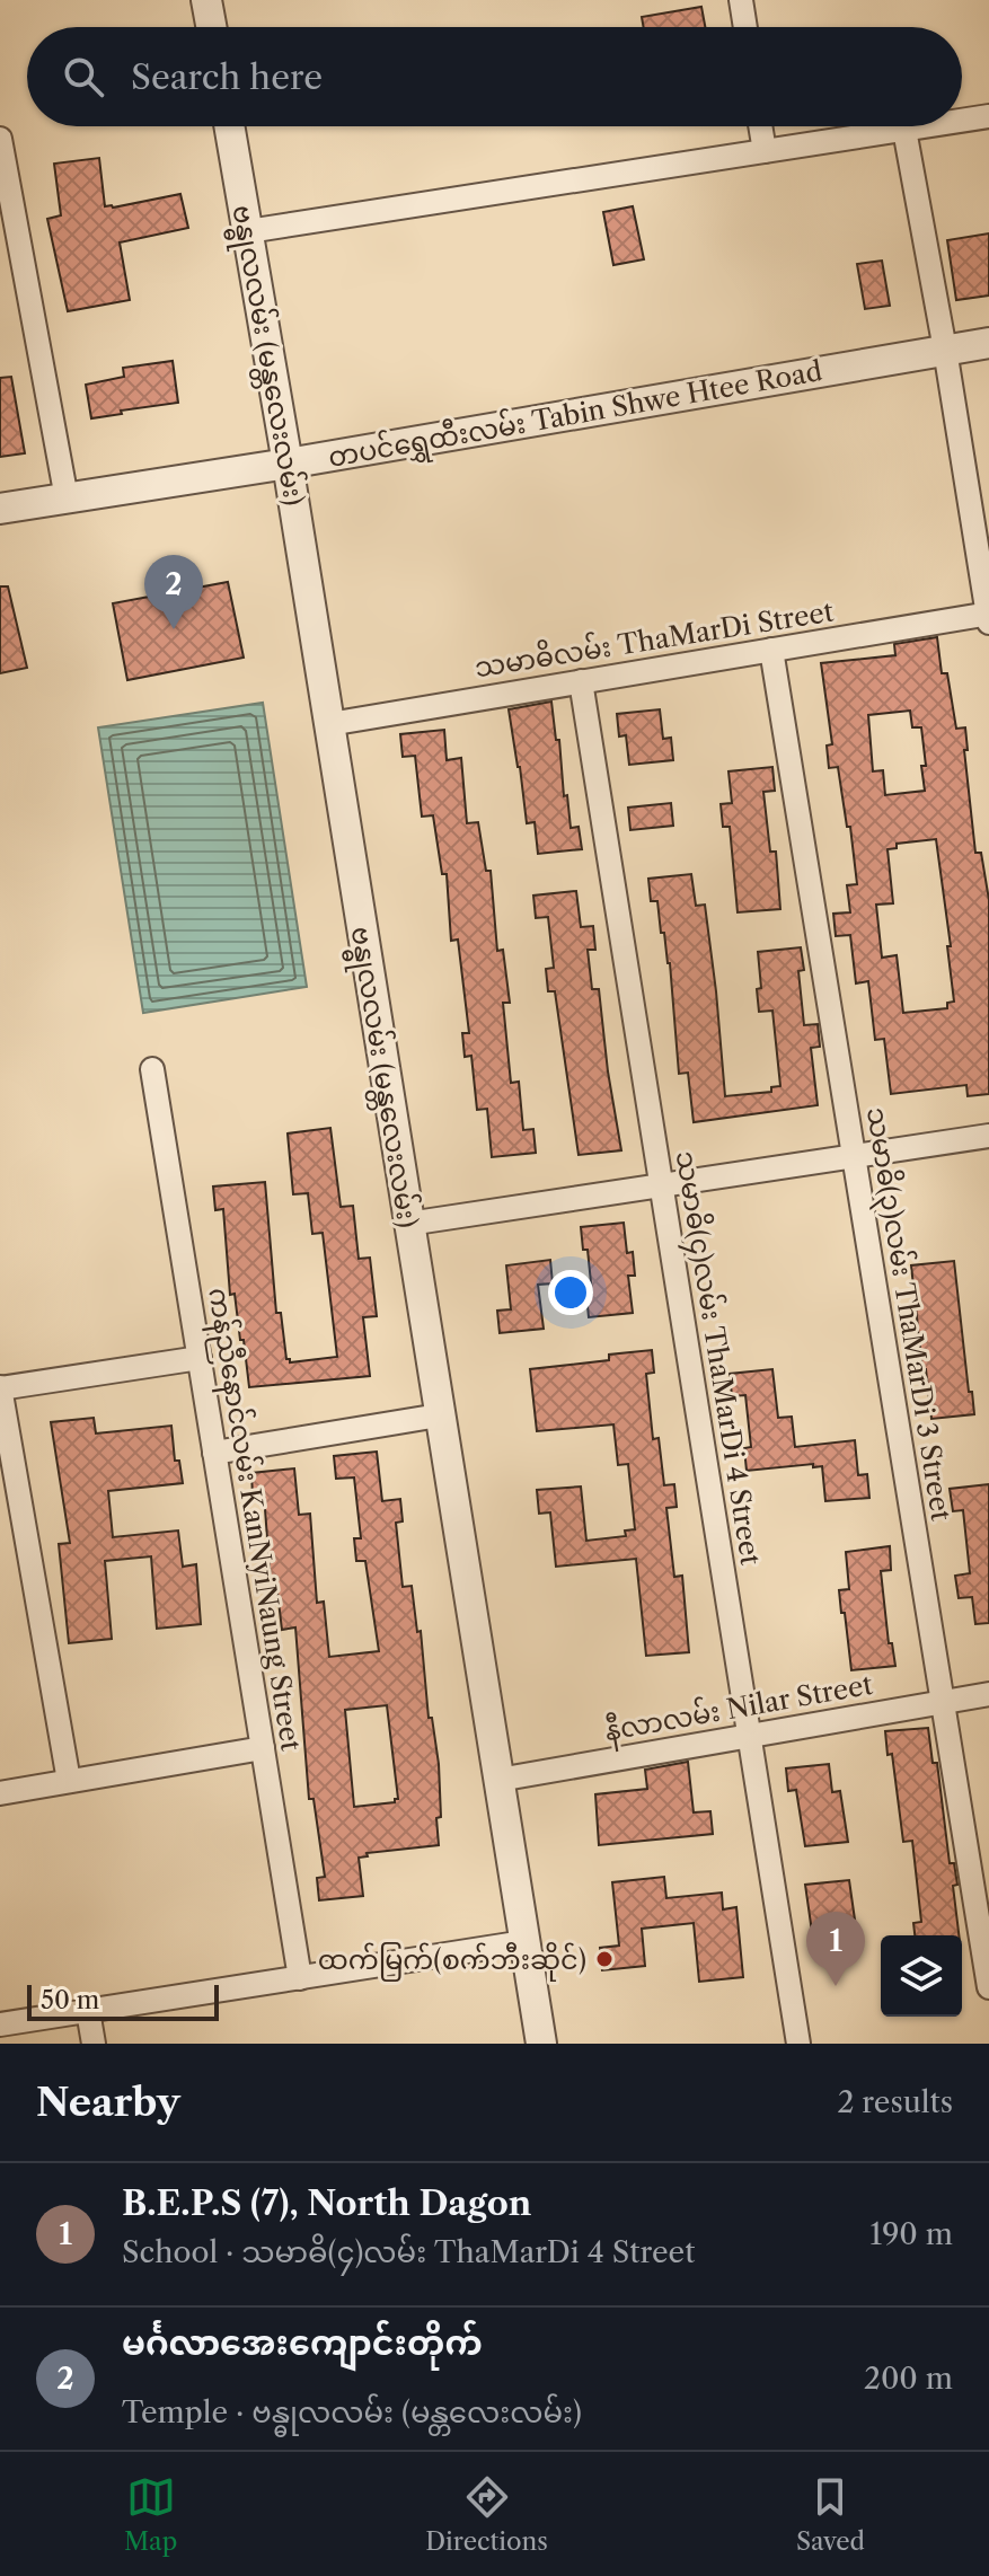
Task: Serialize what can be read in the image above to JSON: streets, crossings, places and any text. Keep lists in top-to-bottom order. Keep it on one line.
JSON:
{"streets":{"street":["ဗန္ဓုလလမ်း (မန္တလေးလမ်း)","တပင်ရွှေထီးလမ်း Tabin Shwe Htee Road","သမာဓိလမ်း ThaMarDi Street","သမာဓိ(၃)လမ်း ThaMarDi 3 Street","သမာဓိ(၄)လမ်း ThaMarDi 4 Street","ကန်ညီနောင်လမ်း KanNyiNaung Street","နီလာလမ်း Nilar Street"]},"crossings":[["ဗန္ဓုလလမ်း (မန္တလေးလမ်း)","တပင်ရွှေထီးလမ်း Tabin Shwe Htee Road"],["ဗန္ဓုလလမ်း (မန္တလေးလမ်း)","သမာဓိလမ်း ThaMarDi Street"],["ဗန္ဓုလလမ်း (မန္တလေးလမ်း)","နီလာလမ်း Nilar Street"],["သမာဓိလမ်း ThaMarDi Street","သမာဓိ(၃)လမ်း ThaMarDi 3 Street"],["သမာဓိလမ်း ThaMarDi Street","သမာဓိ(၄)လမ်း ThaMarDi 4 Street"],["သမာဓိ(၃)လမ်း ThaMarDi 3 Street","နီလာလမ်း Nilar Street"],["သမာဓိ(၄)လမ်း ThaMarDi 4 Street","နီလာလမ်း Nilar Street"]],"places":["ထက်မြက်(စက်ဘီးဆိုင်)"],"scale_bar":"50 m","page":{"search":"Search here","pins":["2","1"],"scale":"50 m","heading":["Nearby","2 results"],"list":[{"mark":"1","name":"B.E.P.S (7), North Dagon","note":"School · သမာဓိ(၄)လမ်း ThaMarDi 4 Street","value":"190 m"},{"mark":"2","name":"မင်္ဂလာအေးကျောင်းတိုက်","note":"Temple · ဗန္ဓုလလမ်း (မန္တလေးလမ်း)","value":"200 m"}],"nav":["Map","Directions","Saved"]}}
